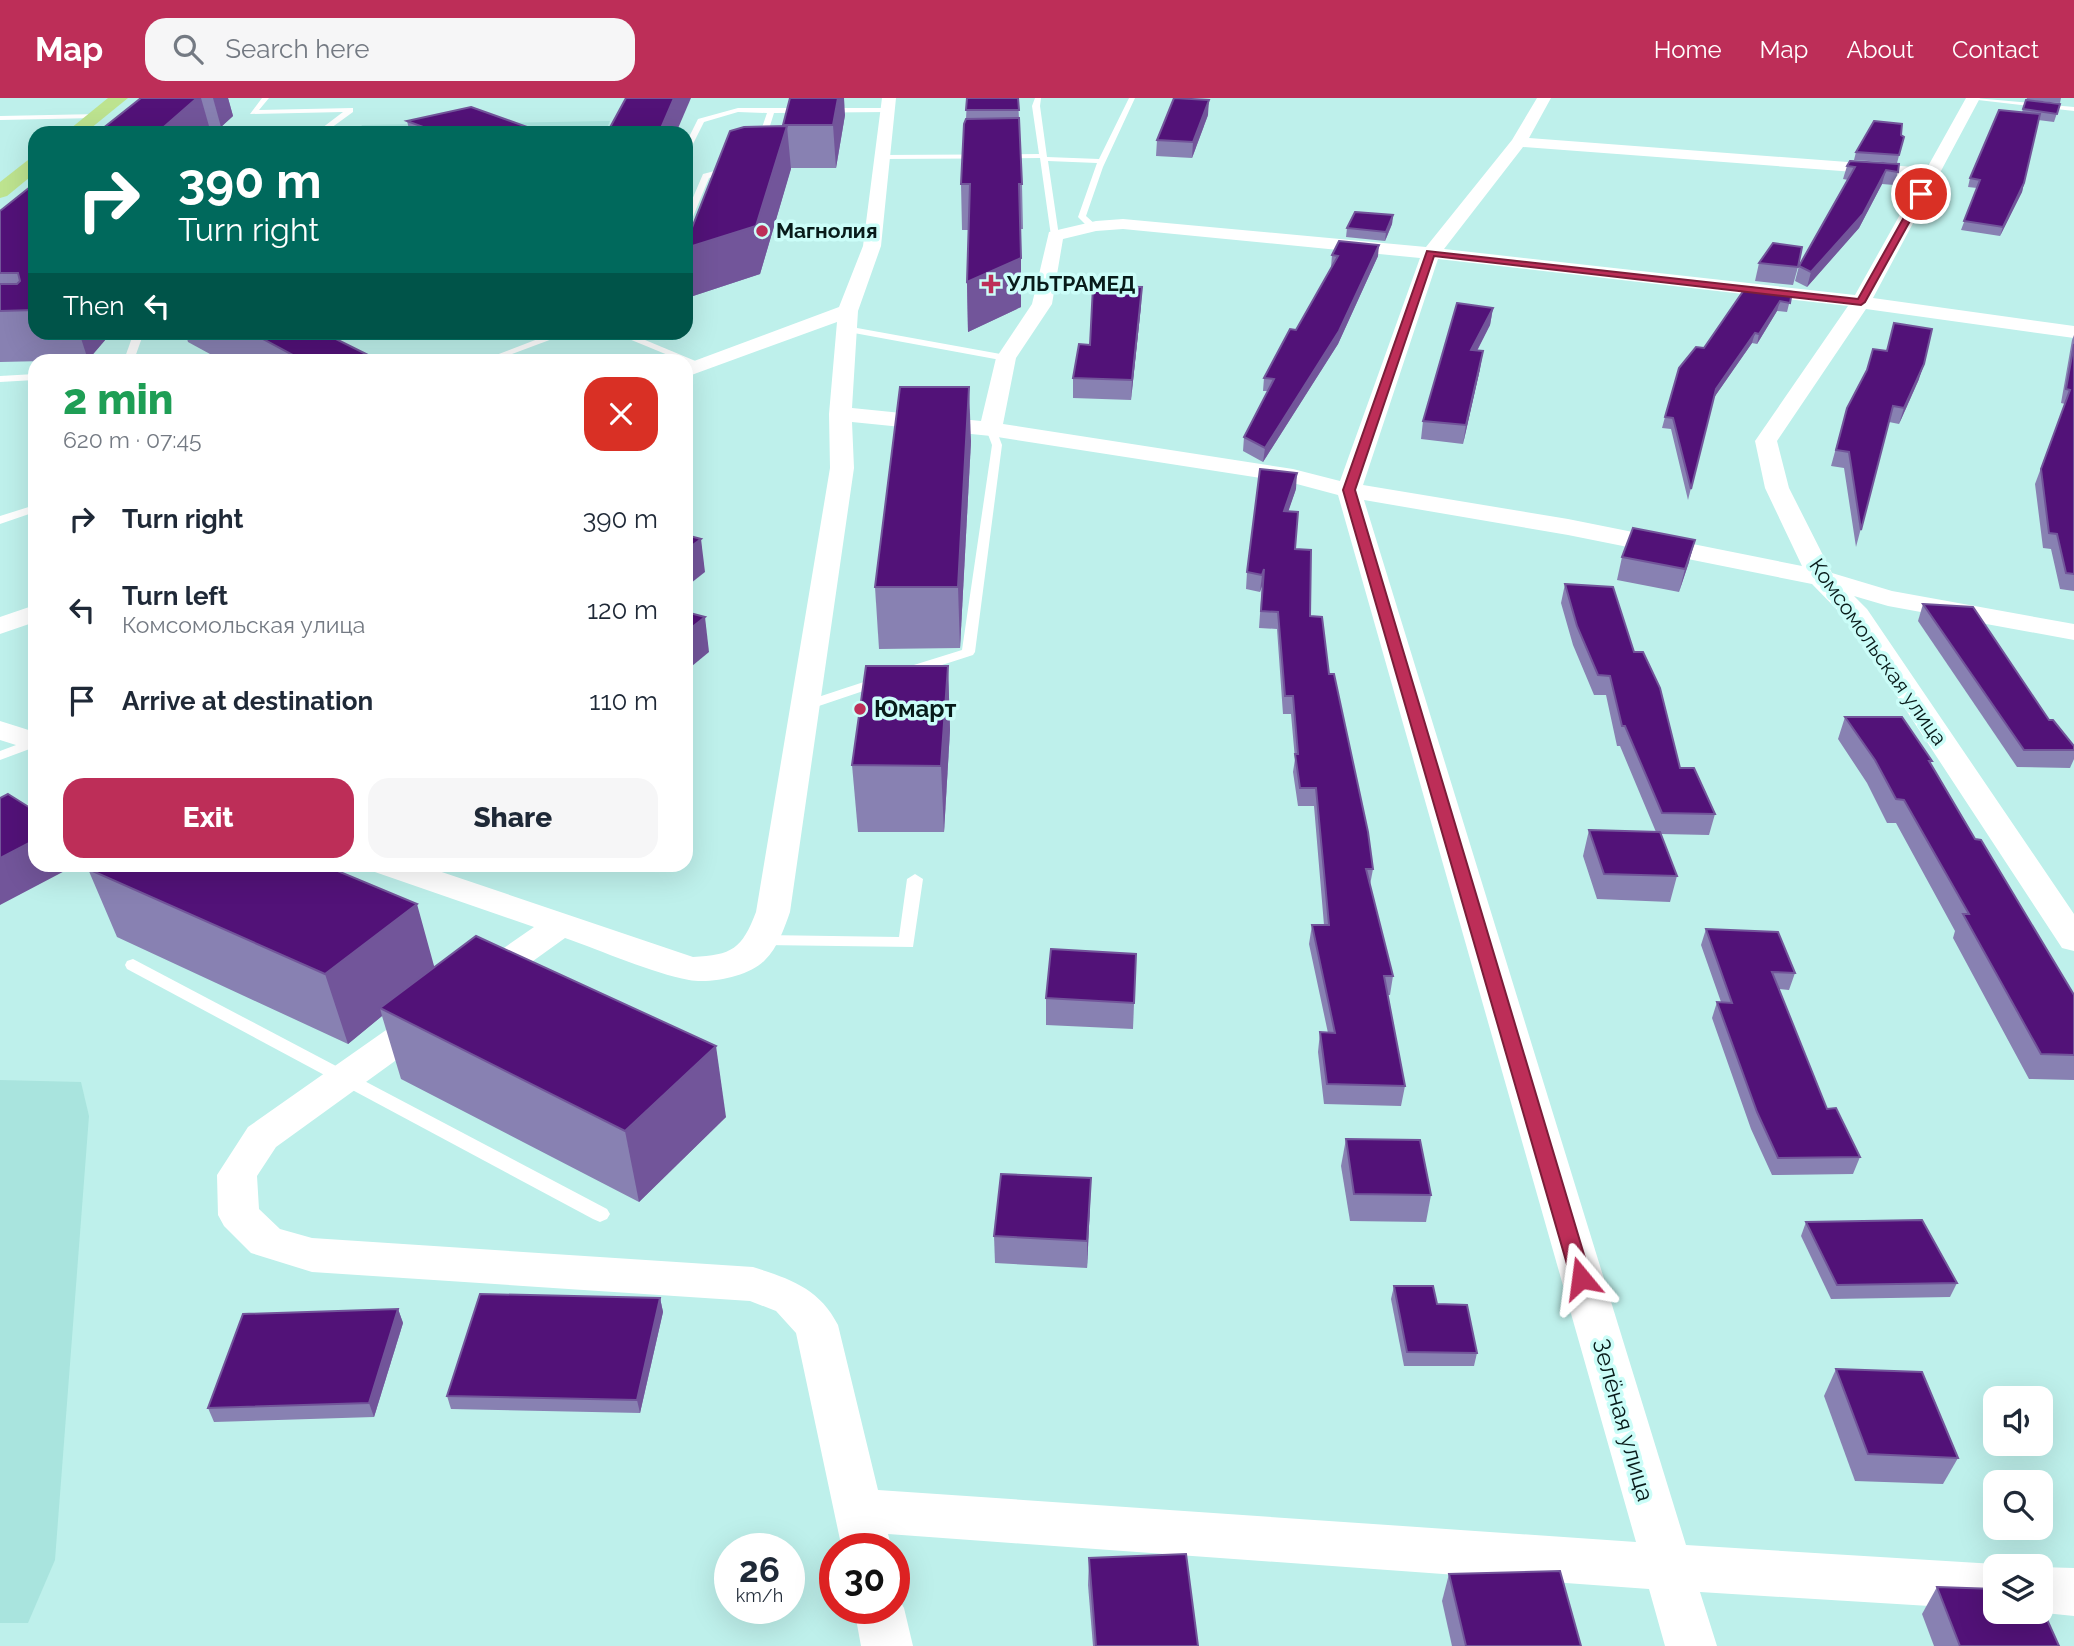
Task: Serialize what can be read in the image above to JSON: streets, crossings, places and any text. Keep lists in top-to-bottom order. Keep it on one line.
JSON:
{"streets":{"street":["Комсомольская улица","Зелёная улица"]},"places":{"other":["Магнолия","Юмарт"],"health":["УЛЬТРАМЕД"]},"page":{"header":"Map","search":"Search here","nav":["Home","Map","About","Contact"],"turn":["390 m","Turn right"],"then":"Then","heading":["2 min","620 m · 07:45"],"list":[{"name":"Turn right","value":"390 m"},{"name":"Turn left","note":"Комсомольская улица","value":"120 m"},{"name":"Arrive at destination","value":"110 m"}],"buttons":["Exit","Share"],"speed":"26 km/h","limit":"30"}}
